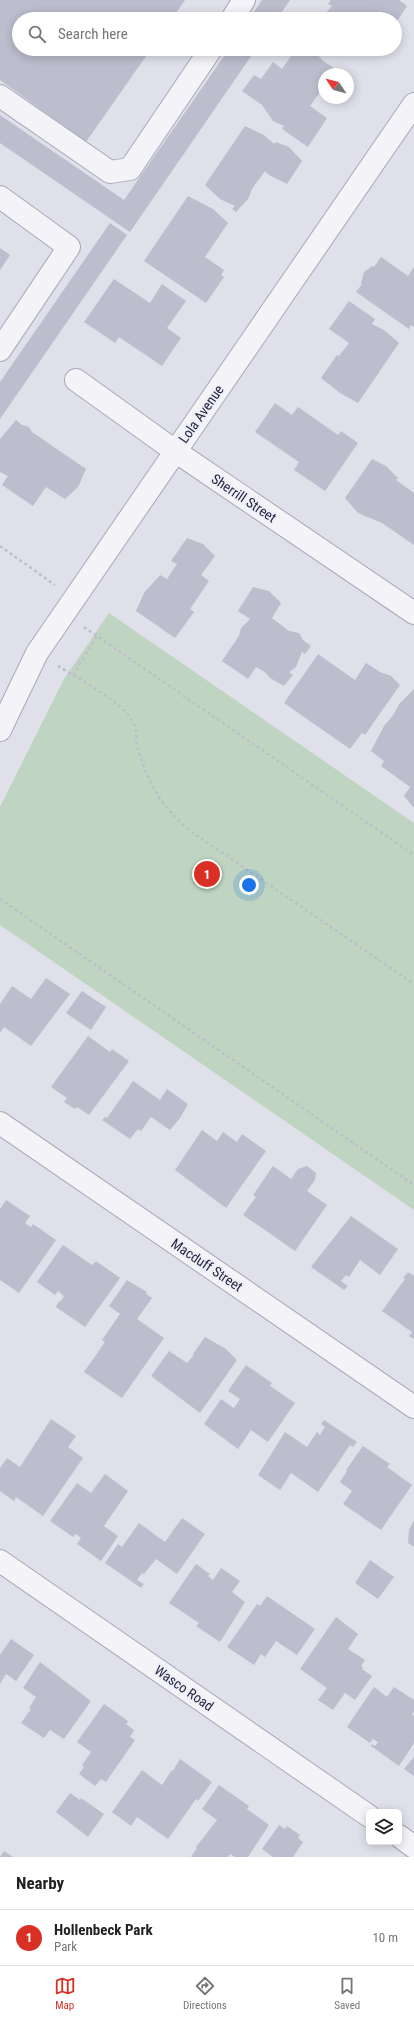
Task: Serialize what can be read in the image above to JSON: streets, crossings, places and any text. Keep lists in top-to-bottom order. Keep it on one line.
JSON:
{"streets":{"street":["Lola Avenue","Sherrill Street","Macduff Street","Wasco Road"]},"crossings":[["Lola Avenue","Sherrill Street"]],"north":"top left","page":{"search":"Search here","pins":"1","heading":"Nearby","list":[{"mark":"1","name":"Hollenbeck Park","note":"Park","value":"10 m"}],"nav":["Map","Directions","Saved"]}}
